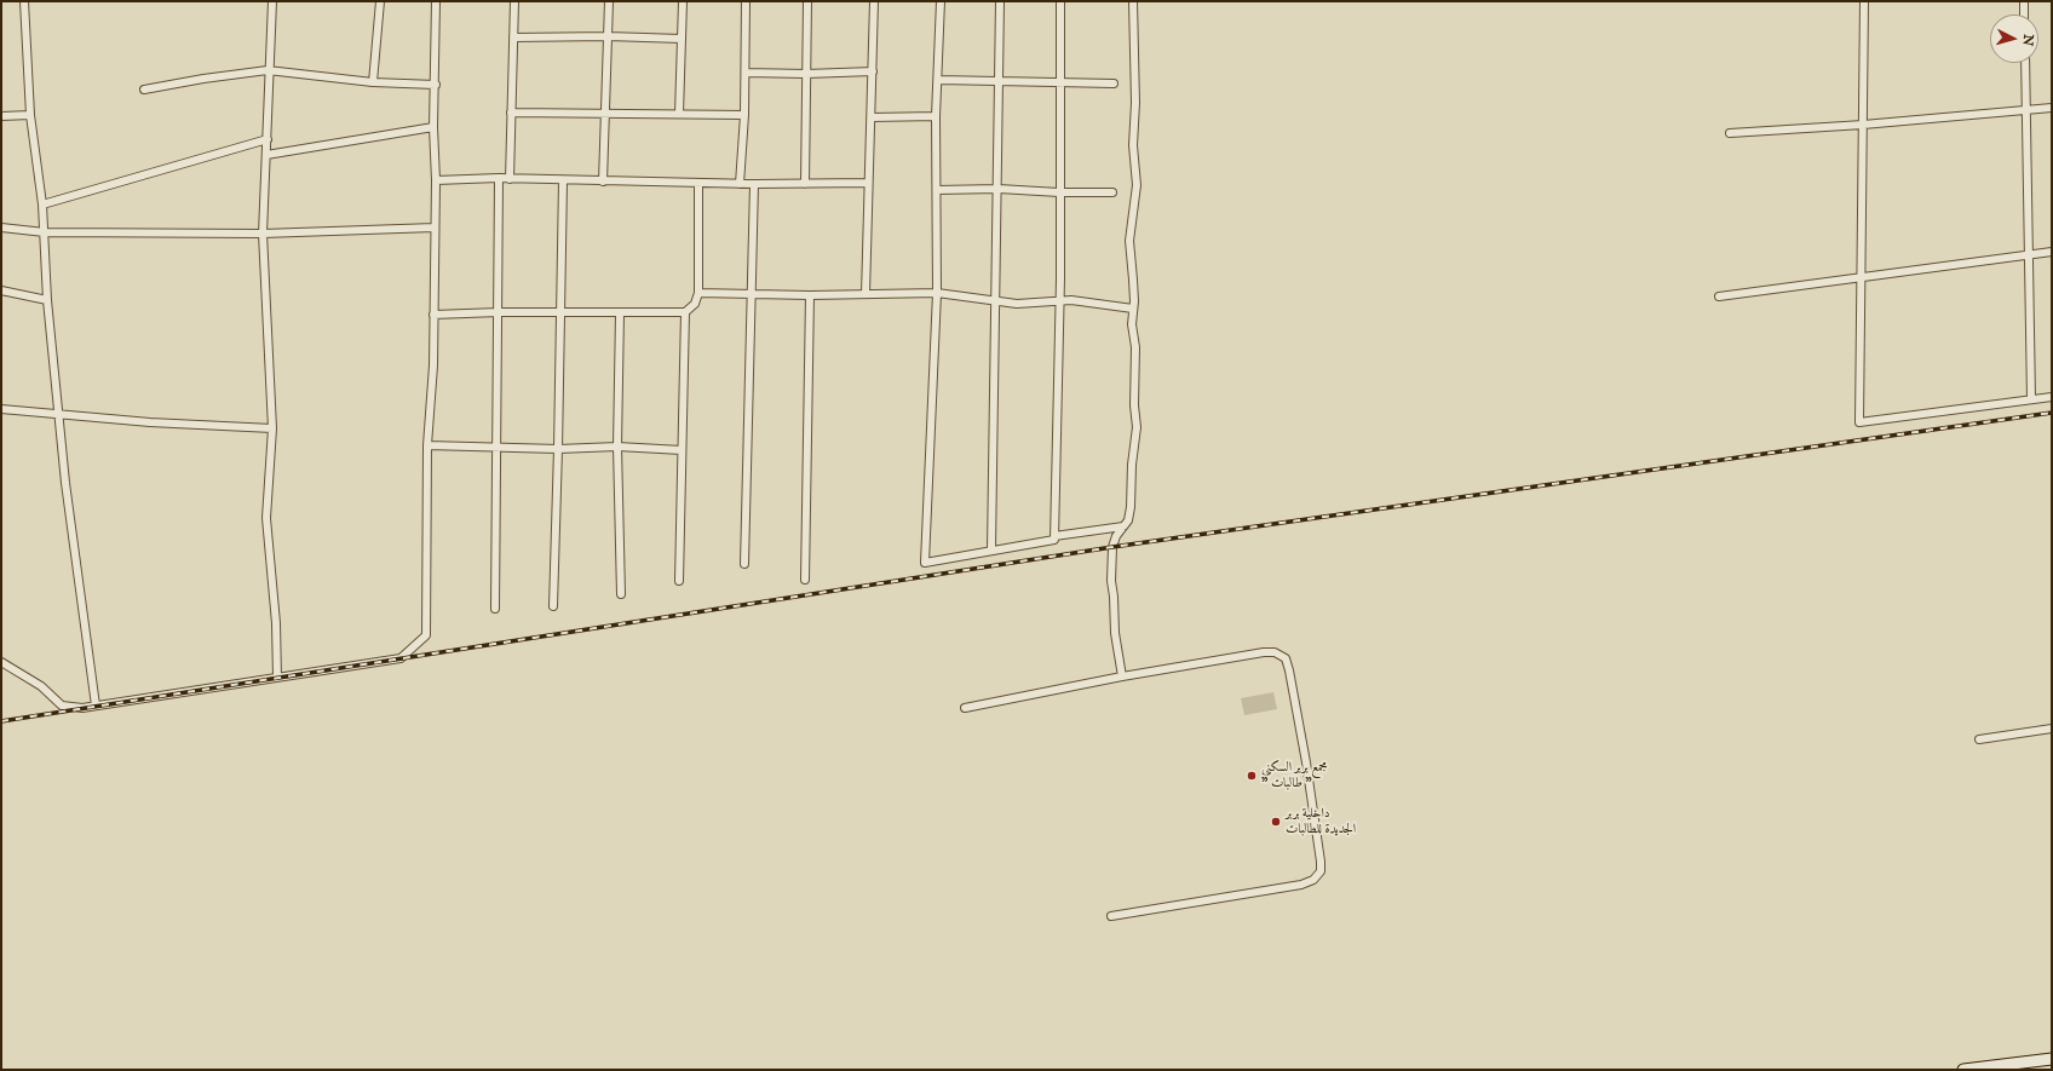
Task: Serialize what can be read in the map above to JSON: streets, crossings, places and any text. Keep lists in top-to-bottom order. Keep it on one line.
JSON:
{"places":["مجمع بربر السكني \" طالبات \"","داخلية بربر الجديدة للطالبات"],"north":"right"}
